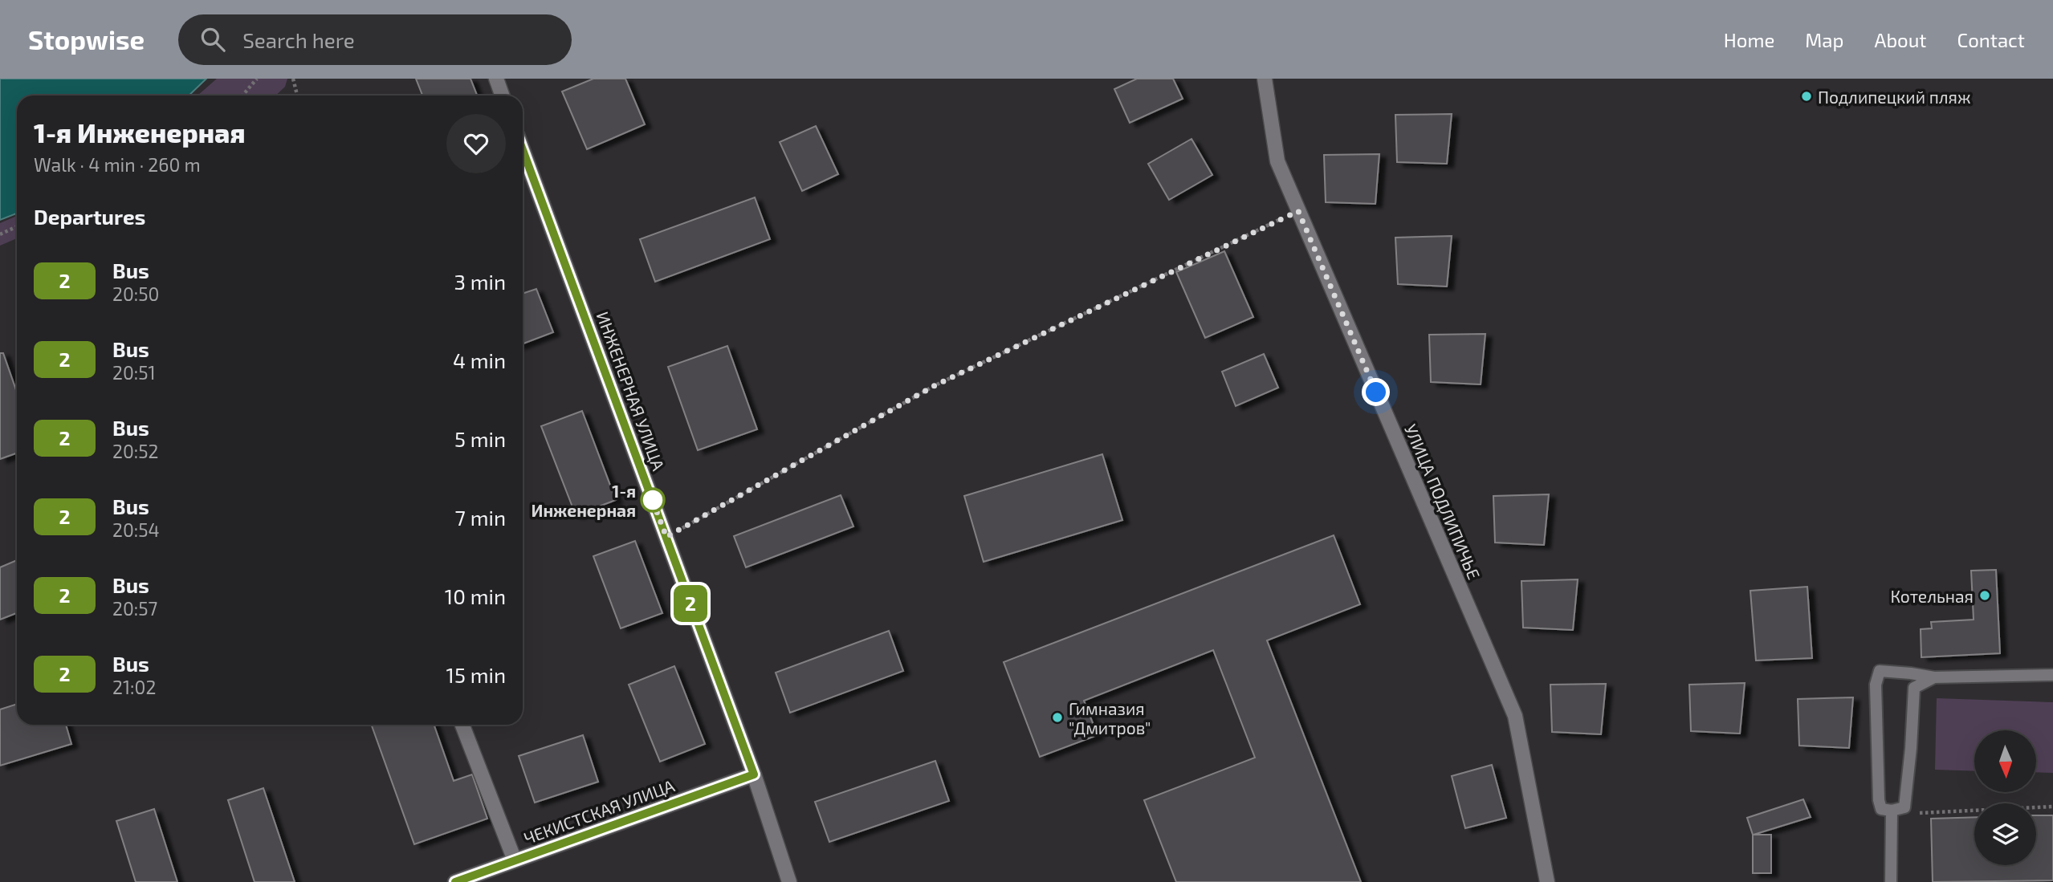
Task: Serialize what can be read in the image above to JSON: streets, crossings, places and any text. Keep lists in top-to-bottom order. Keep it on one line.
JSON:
{"streets":{"street":["ИНЖЕНЕРНАЯ УЛИЦА","УЛИЦА ПОДЛИПИЧЬЕ","ЧЕКИСТСКАЯ УЛИЦА"]},"crossings":[["ИНЖЕНЕРНАЯ УЛИЦА","ЧЕКИСТСКАЯ УЛИЦА"]],"places":["Подлипецкий пляж","1-я Инженерная","Котельная","Гимназия \"Дмитров\""],"lines":["bus line 2"],"north":"bottom","page":{"header":"Stopwise","search":"Search here","nav":["Home","Map","About","Contact"],"on_map":"2","heading":[["1-я Инженерная","Walk · 4 min · 260 m"],"Departures"],"list":[{"mark":"2","name":"Bus","note":"20:50","value":"3 min"},{"mark":"2","name":"Bus","note":"20:51","value":"4 min"},{"mark":"2","name":"Bus","note":"20:52","value":"5 min"},{"mark":"2","name":"Bus","note":"20:54","value":"7 min"},{"mark":"2","name":"Bus","note":"20:57","value":"10 min"},{"mark":"2","name":"Bus","note":"21:02","value":"15 min"}]}}
